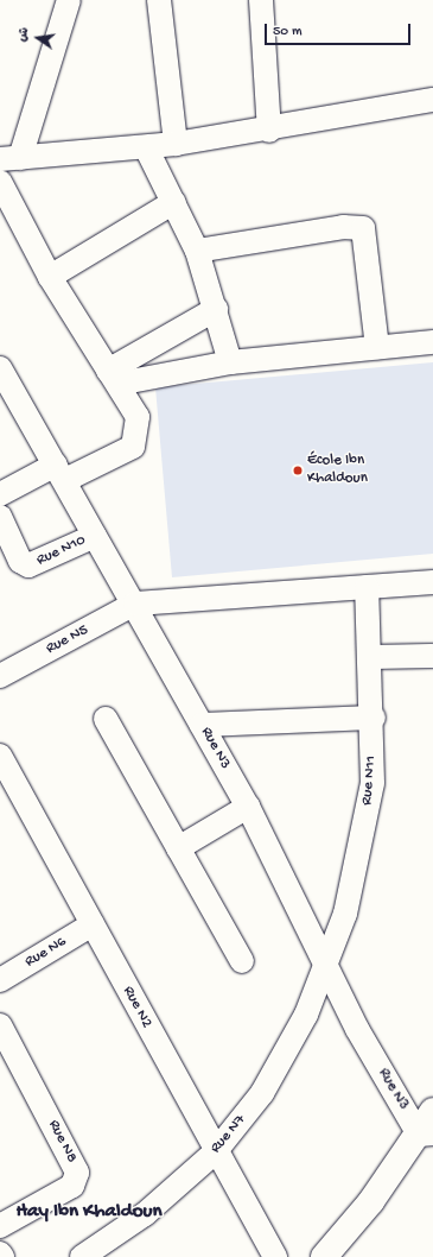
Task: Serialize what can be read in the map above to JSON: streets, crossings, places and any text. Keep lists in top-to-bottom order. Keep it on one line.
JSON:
{"streets":{"street":["Rue N10","Rue N5","Rue N3","Rue N11","Rue N6","Rue N2","Rue N7","Rue N8"]},"crossings":[["Rue N10","Rue N3"],["Rue N5","Rue N3"],["Rue N3","Rue N11"],["Rue N3","Rue N7"],["Rue N11","Rue N7"],["Rue N6","Rue N2"],["Rue N2","Rue N7"]],"districts":["Hay Ibn Khaldoun"],"places":["École Ibn Khaldoun"],"scale_bar":"50 m","north":"left"}
